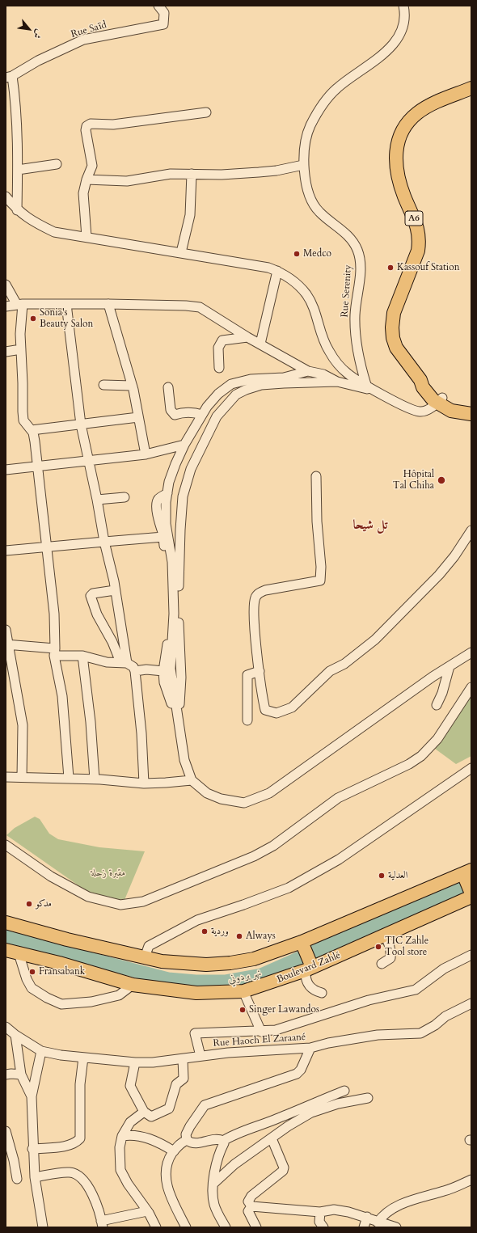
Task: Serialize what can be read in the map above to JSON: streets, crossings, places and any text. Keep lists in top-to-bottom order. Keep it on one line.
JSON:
{"streets":{"highway":["A6","Boulevard Zahlé"],"street":["Rue Saïd","Rue Serenity","Rue Haoch El Zaraané"]},"districts":["تل شيحا"],"water":["نهر بردوني"],"parks":["مقبرة زحلة"],"places":["Medco","Kassouf Station","Sonia's Beauty Salon","Hôpital Tal Chiha","العدلية","مدكو","وردية","Always","TIC Zahle Tool store","Fransabank","Singer Lawandos"],"north":"bottom right"}
